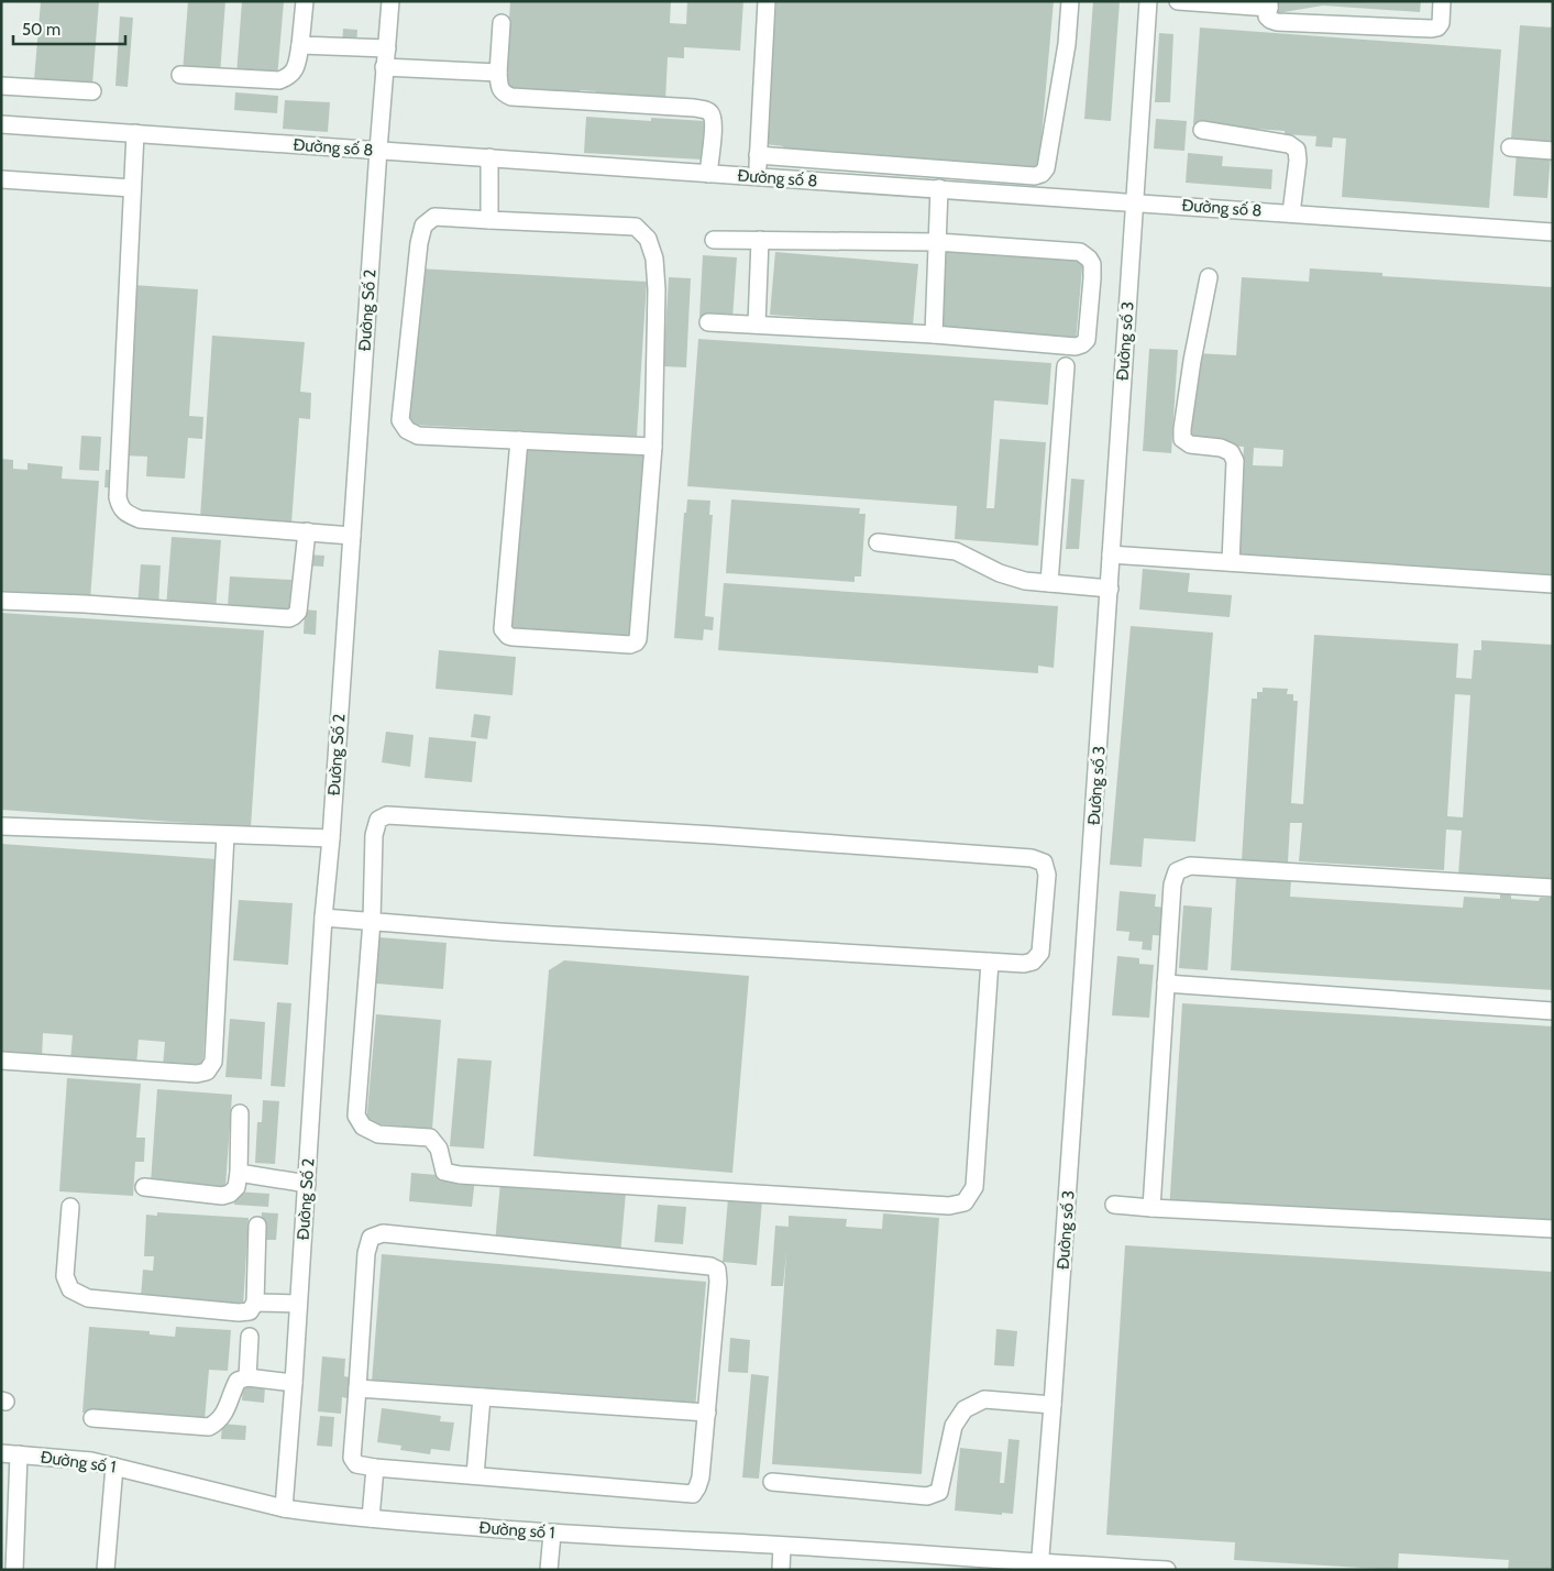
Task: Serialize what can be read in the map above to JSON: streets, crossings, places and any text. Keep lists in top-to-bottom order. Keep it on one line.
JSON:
{"streets":{"street":["Đường số 8","Đường Số 2","Đường số 3","Đường số 1"]},"crossings":[["Đường số 8","Đường Số 2"],["Đường số 8","Đường số 3"],["Đường Số 2","Đường số 1"],["Đường số 3","Đường số 1"]],"scale_bar":"50 m"}
